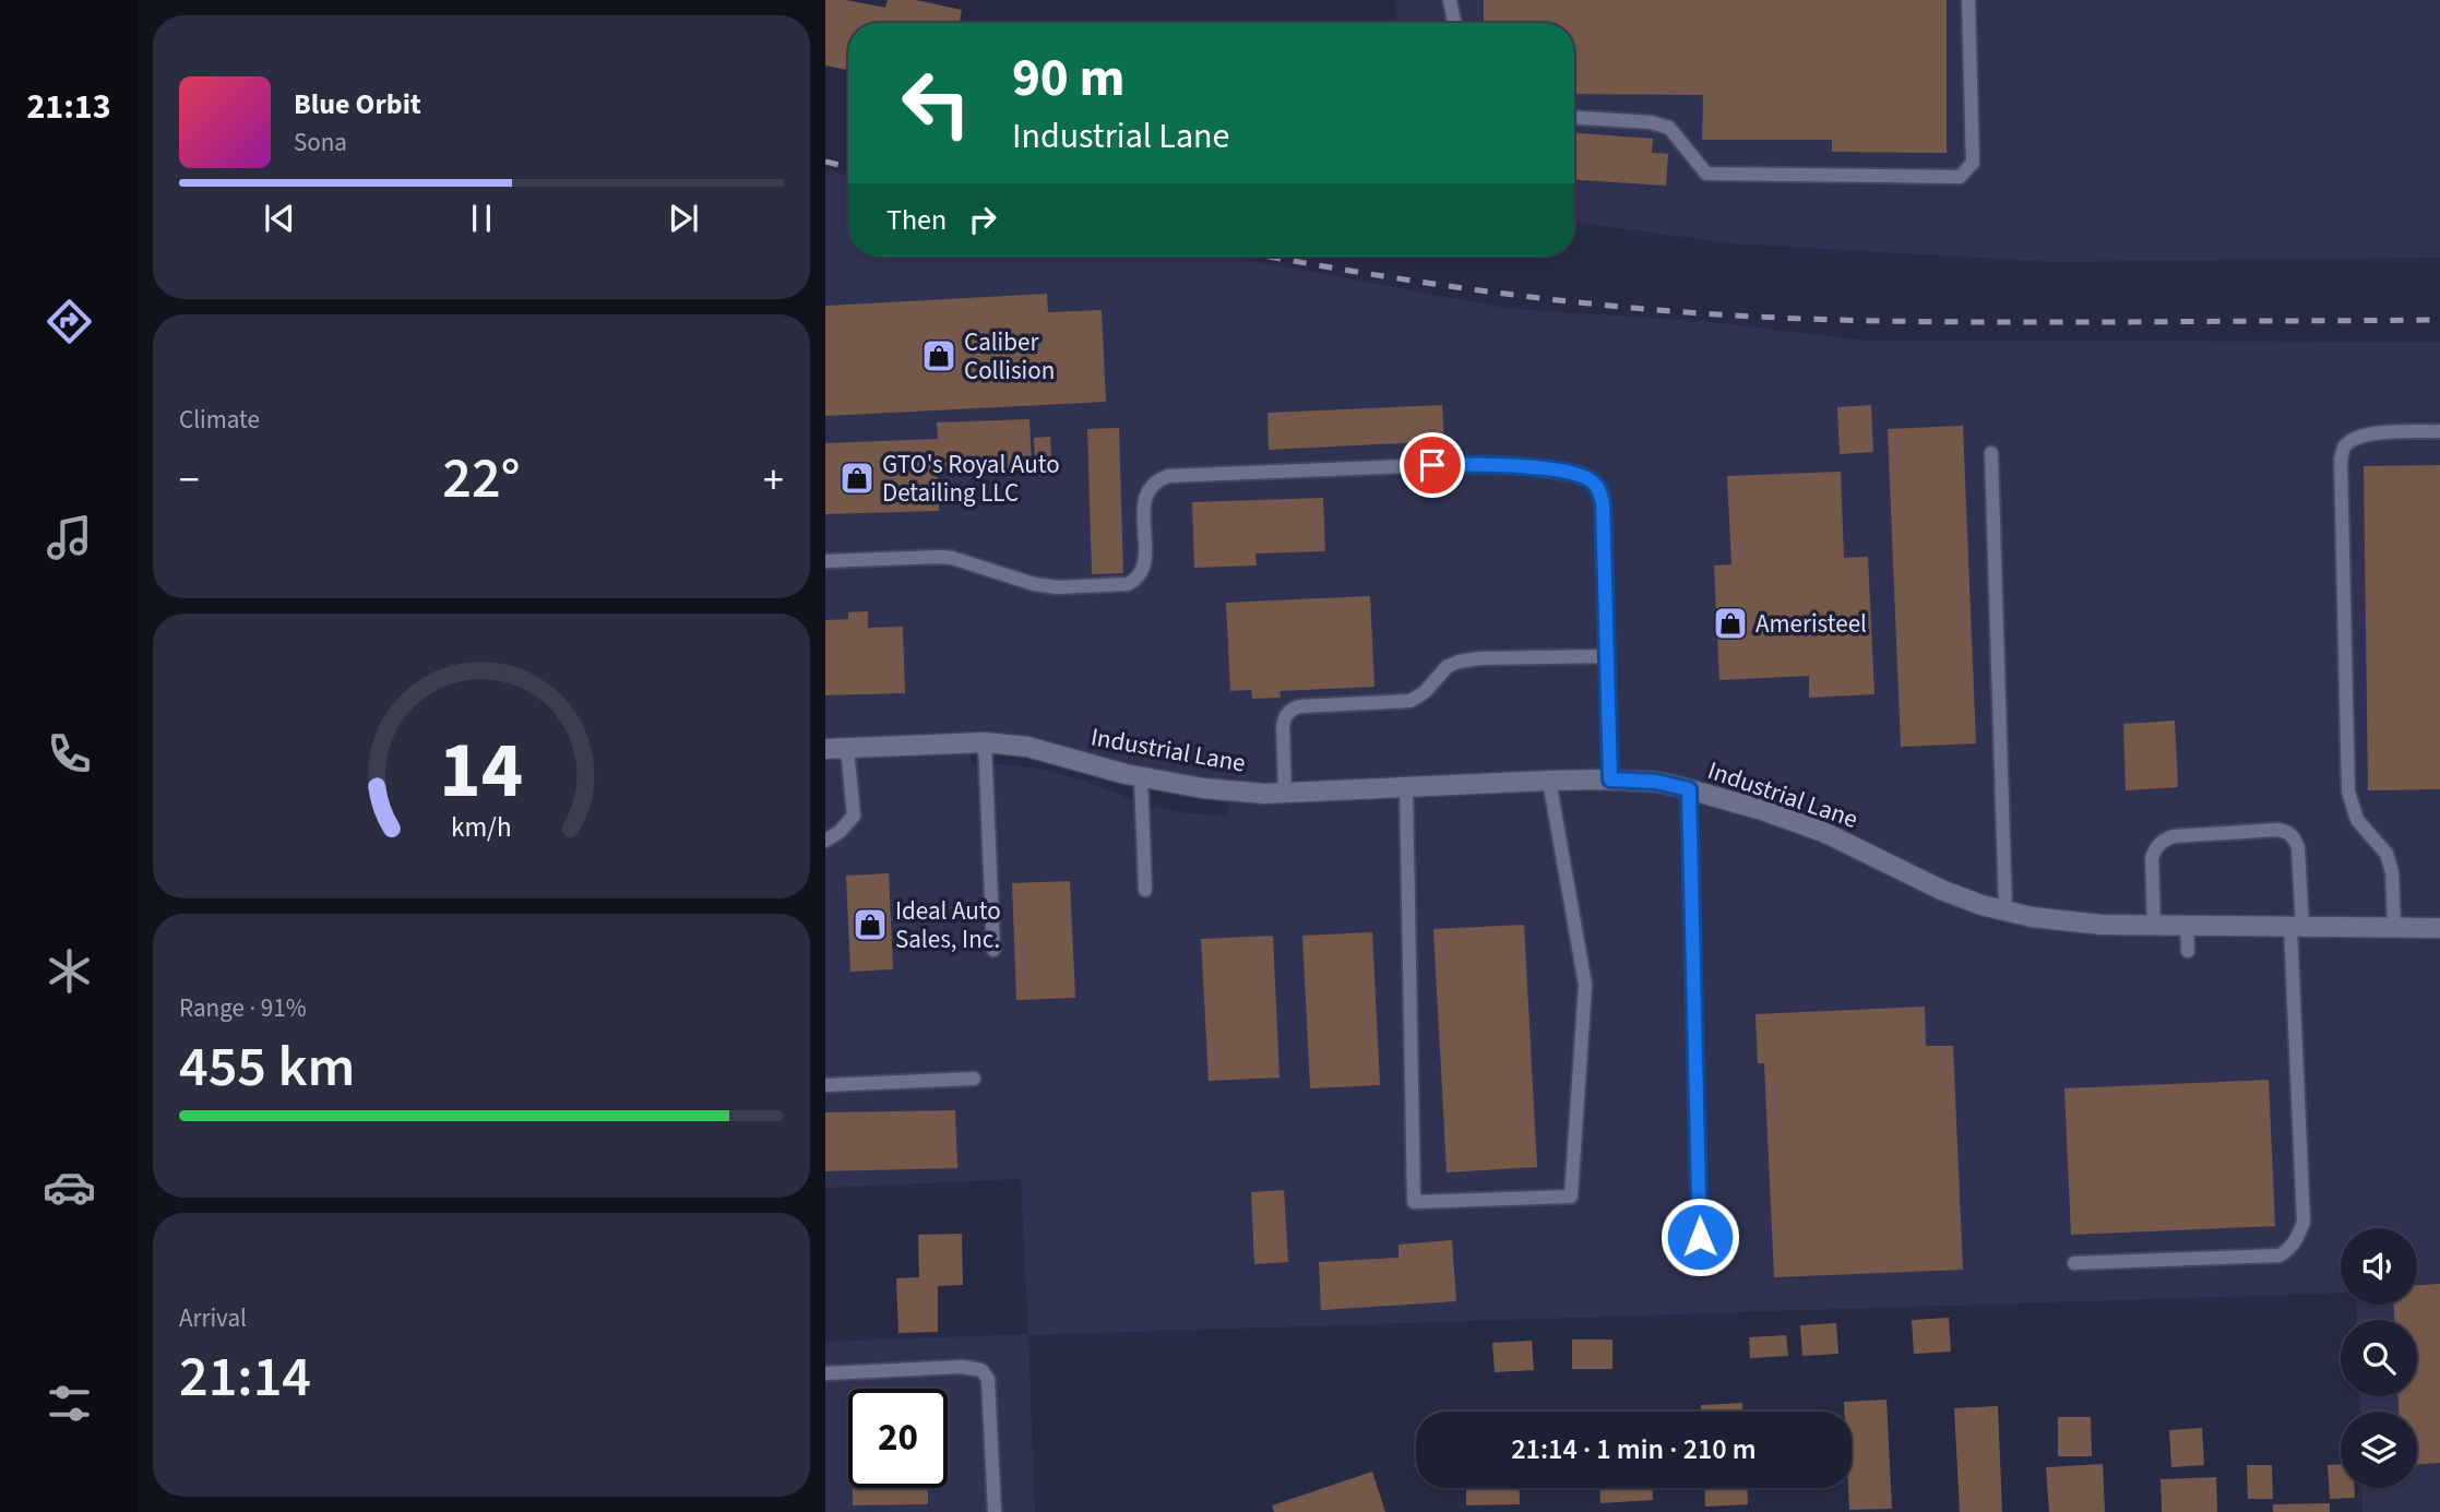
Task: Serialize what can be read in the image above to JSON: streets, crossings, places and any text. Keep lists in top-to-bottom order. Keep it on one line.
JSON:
{"streets":{"street":["Industrial Lane"]},"places":{"shop":["Caliber Collision","GTO's Royal Auto Detailing LLC","Ameristeel","Ideal Auto Sales, Inc."]},"page":{"tabs":"21:13","turn":["90 m","Industrial Lane"],"song":["Blue Orbit","Sona"],"then":"Then","tile":["Climate",["Range · 91%","455 km"],["Arrival","21:14"]],"heat":["−","22°","+"],"limit":"20","trip":"21:14 · 1 min · 210 m","gauge":["14","km/h"]}}
